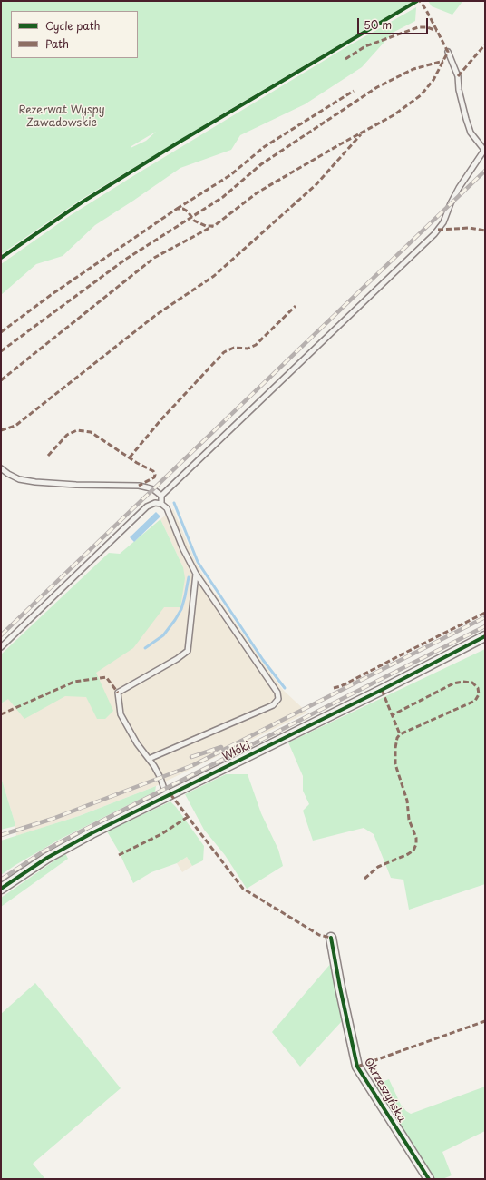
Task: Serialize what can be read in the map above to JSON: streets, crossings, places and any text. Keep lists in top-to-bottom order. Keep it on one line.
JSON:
{"streets":{"street":["Włóki","Okrzeszyńska"]},"parks":["Rezerwat Wyspy Zawadowskie"],"legend":["Cycle path","Path"],"scale_bar":"50 m"}
